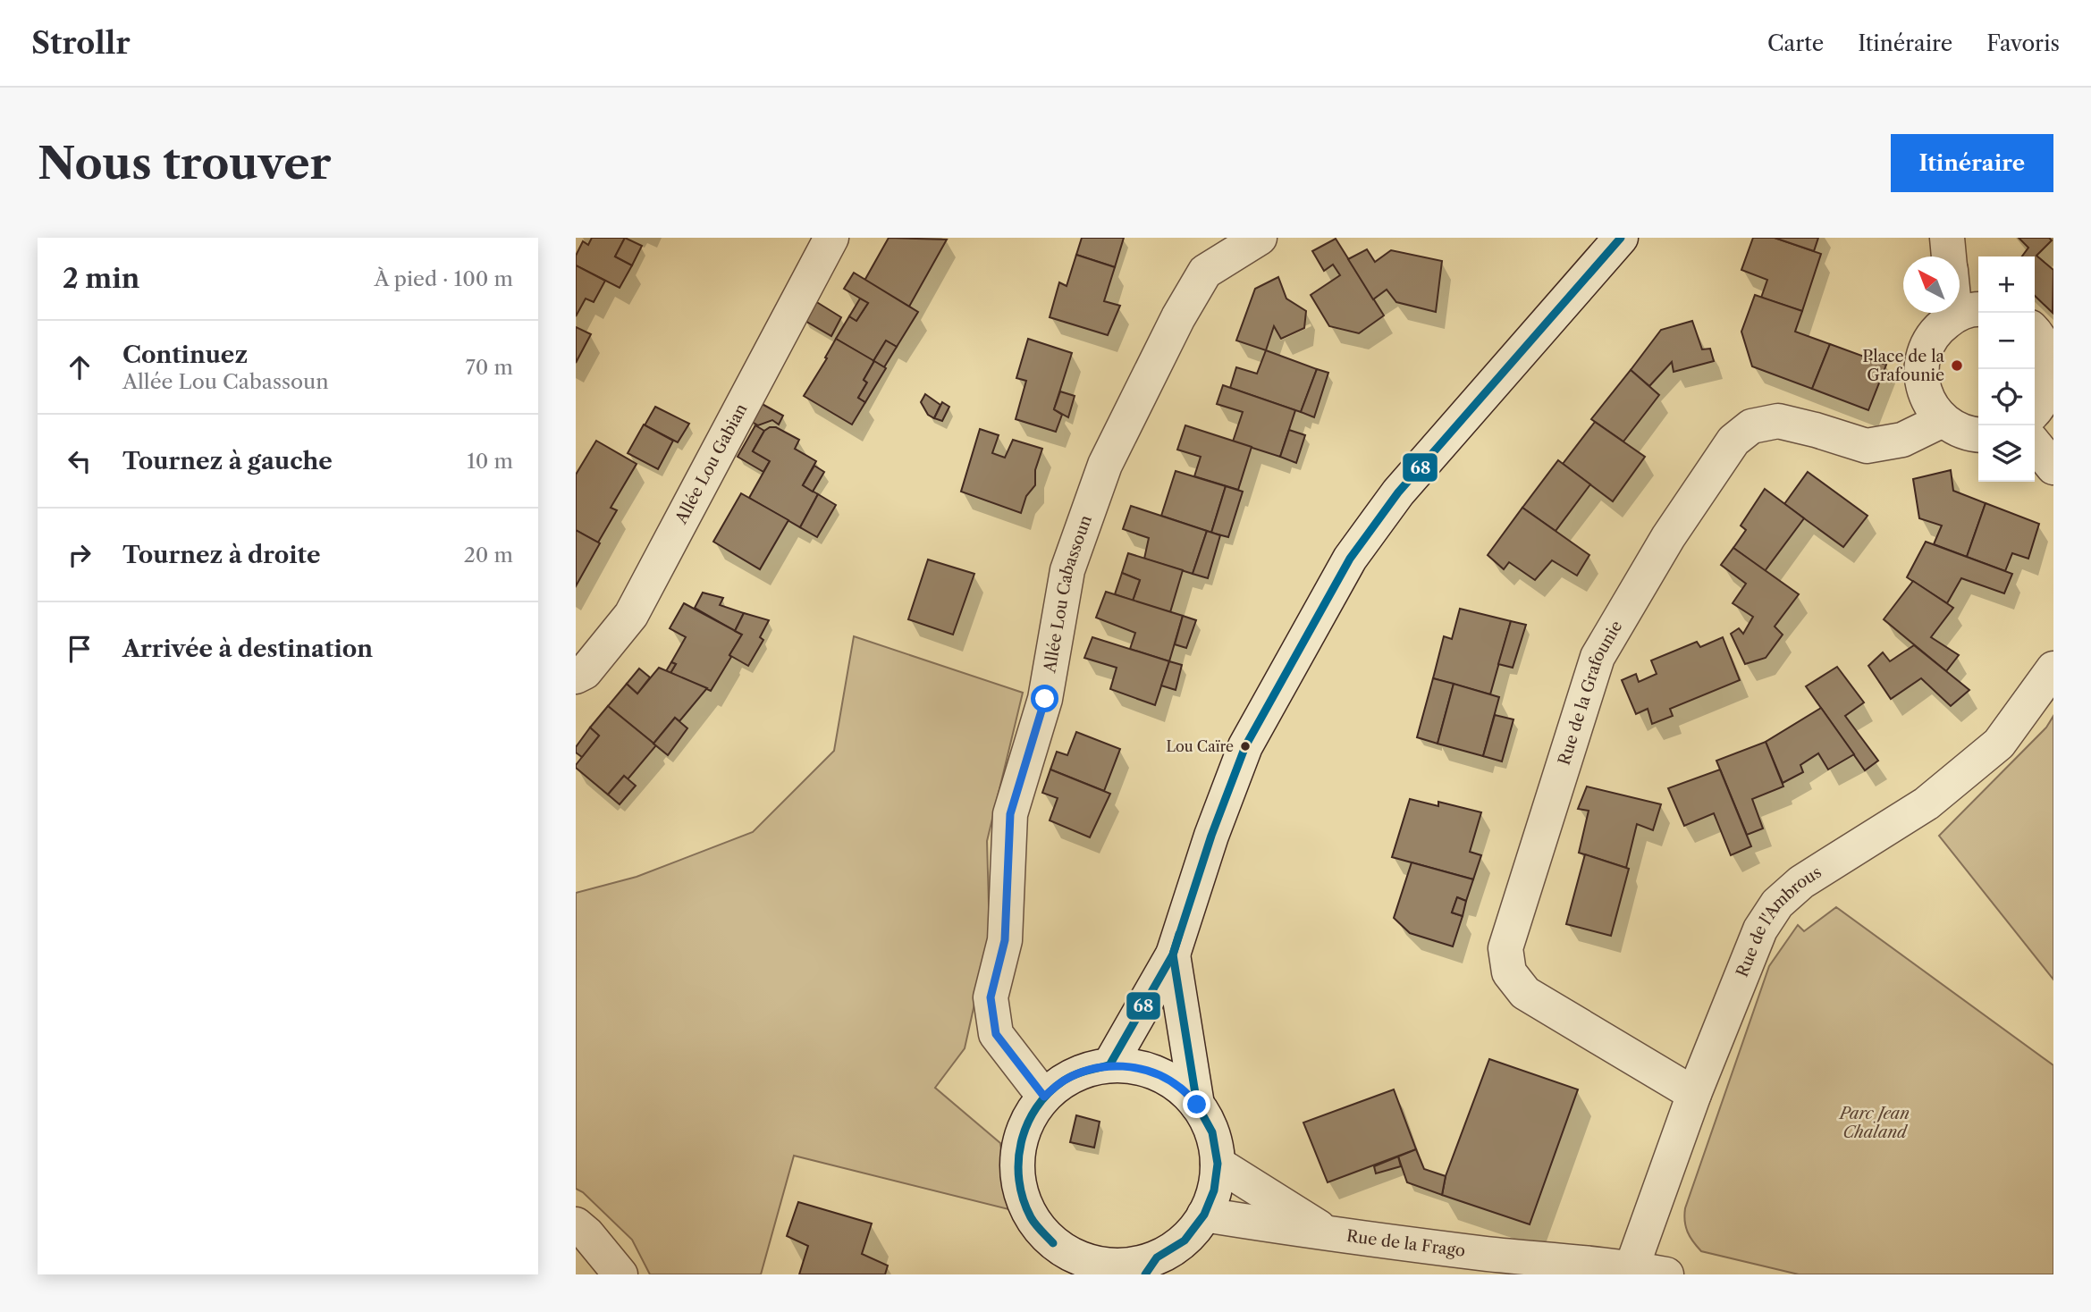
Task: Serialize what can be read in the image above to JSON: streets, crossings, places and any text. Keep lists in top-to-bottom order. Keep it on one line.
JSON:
{"streets":{"street":["Allée Lou Gabian","Allée Lou Cabassoun","Rue de la Grafounie","Rue de l'Ambrous","Rue de la Frago"]},"crossings":[["Allée Lou Cabassoun","Rue de la Frago"],["Rue de la Grafounie","Rue de l'Ambrous"],["Rue de l'Ambrous","Rue de la Frago"]],"parks":["Parc Jean Chaland"],"places":["Place de la Grafounie","Lou Caïre"],"lines":["transit line 68"],"north":"top left","page":{"header":"Strollr","nav":["Carte","Itinéraire","Favoris"],"buttons":"Itinéraire","title":"Nous trouver","heading":["2 min","À pied · 100 m"],"map_buttons":["+","−"],"list":[["Continuez","Allée Lou Cabassoun","70 m"],["Tournez à gauche","10 m"],["Tournez à droite","20 m"],"Arrivée à destination"]}}
